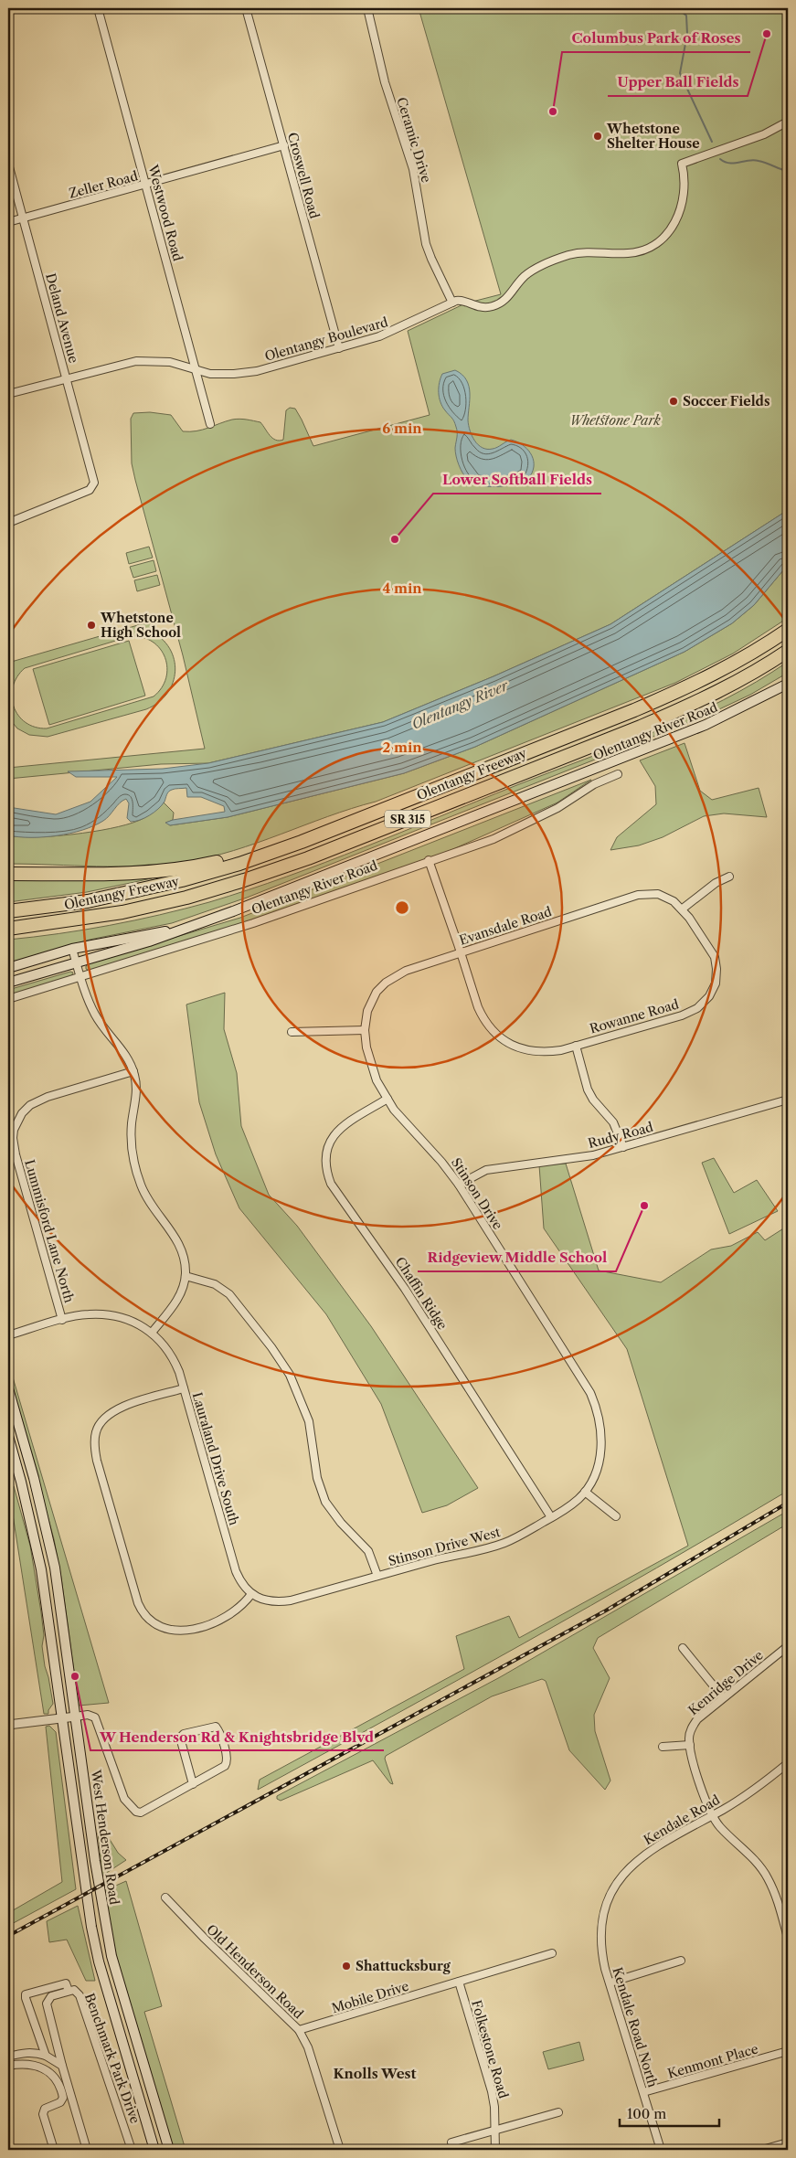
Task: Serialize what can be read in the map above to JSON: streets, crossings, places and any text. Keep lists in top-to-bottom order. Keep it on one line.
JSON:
{"streets":{"highway":["Olentangy Freeway","SR 315"],"main road":["Olentangy River Road","West Henderson Road"],"street":["Ceramic Drive","Croswell Road","Zeller Road","Westwood Road","Deland Avenue","Olentangy Boulevard","Evansdale Road","Rowanne Road","Rudy Road","Stinson Drive","Lummisford Lane North","Chaffin Ridge","Lauraland Drive South","Stinson Drive West","Kenridge Drive","Kendale Road","Old Henderson Road","Mobile Drive","Kendale Road North","Folkestone Road","Benchmark Park Drive","Kenmont Place"]},"crossings":[["Ceramic Drive","Olentangy Boulevard"],["Croswell Road","Zeller Road"],["Croswell Road","Olentangy Boulevard"],["Zeller Road","Westwood Road"],["Zeller Road","Deland Avenue"],["Westwood Road","Olentangy Boulevard"],["Deland Avenue","Olentangy Boulevard"],["Evansdale Road","Rowanne Road"],["Evansdale Road","Stinson Drive"],["Rudy Road","Stinson Drive"],["Stinson Drive","Chaffin Ridge"],["Stinson Drive","Stinson Drive West"],["Lummisford Lane North","Lauraland Drive South"],["Chaffin Ridge","Stinson Drive West"],["Lauraland Drive South","Stinson Drive West"],["Kendale Road","Kendale Road North"],["Old Henderson Road","Mobile Drive"],["Mobile Drive","Folkestone Road"],["Kendale Road North","Kenmont Place"]],"districts":["Knolls West"],"water":["Olentangy River"],"parks":["Whetstone Park"],"places":["Upper Ball Fields","Columbus Park of Roses","Whetstone Shelter House","Soccer Fields","Lower Softball Fields","Whetstone High School","Ridgeview Middle School","W Henderson Rd & Knightsbridge Blvd","Shattucksburg"],"scale_bar":"100 m","rings":["6 min","4 min","2 min"]}
